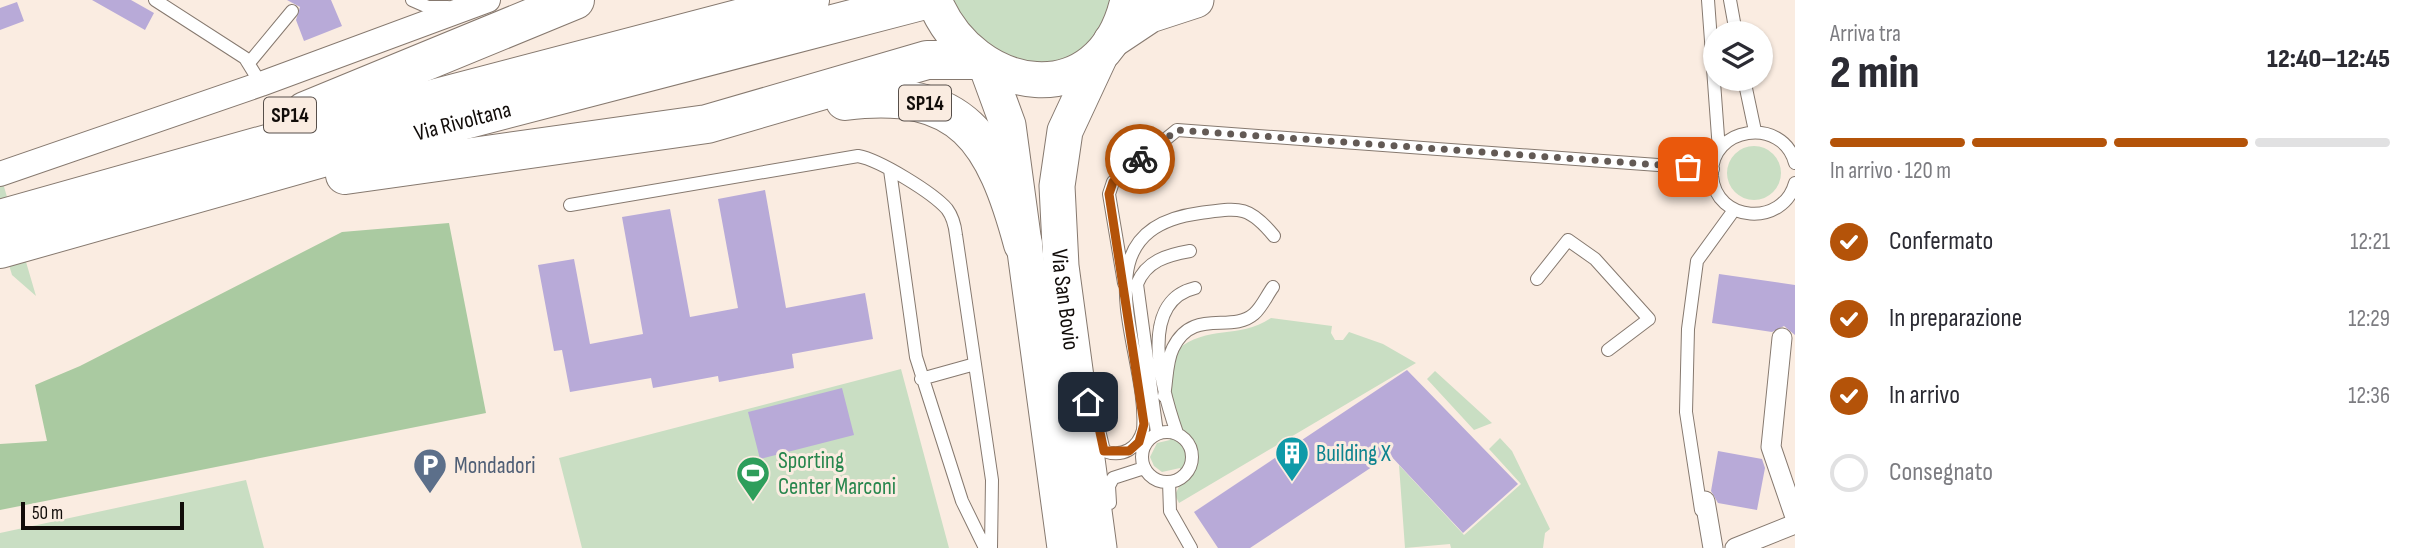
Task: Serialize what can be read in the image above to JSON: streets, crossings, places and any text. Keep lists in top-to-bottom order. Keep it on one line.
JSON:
{"streets":{"highway":["SP14","Via Rivoltana"],"main road":["Via San Bovio"]},"crossings":[["SP14","Via Rivoltana"],["SP14","Via San Bovio"]],"places":{"building":["Building X"],"parking":["Mondadori"],"sports":["Sporting Center Marconi"]},"scale_bar":"50 m","page":{"heading":["2 min","Arriva tra","12:40–12:45"],"bar":"In arrivo · 120 m","list":[["Confermato","12:21"],["In preparazione","12:29"],["In arrivo","12:36"],"Consegnato"],"scale":"50 m"}}
